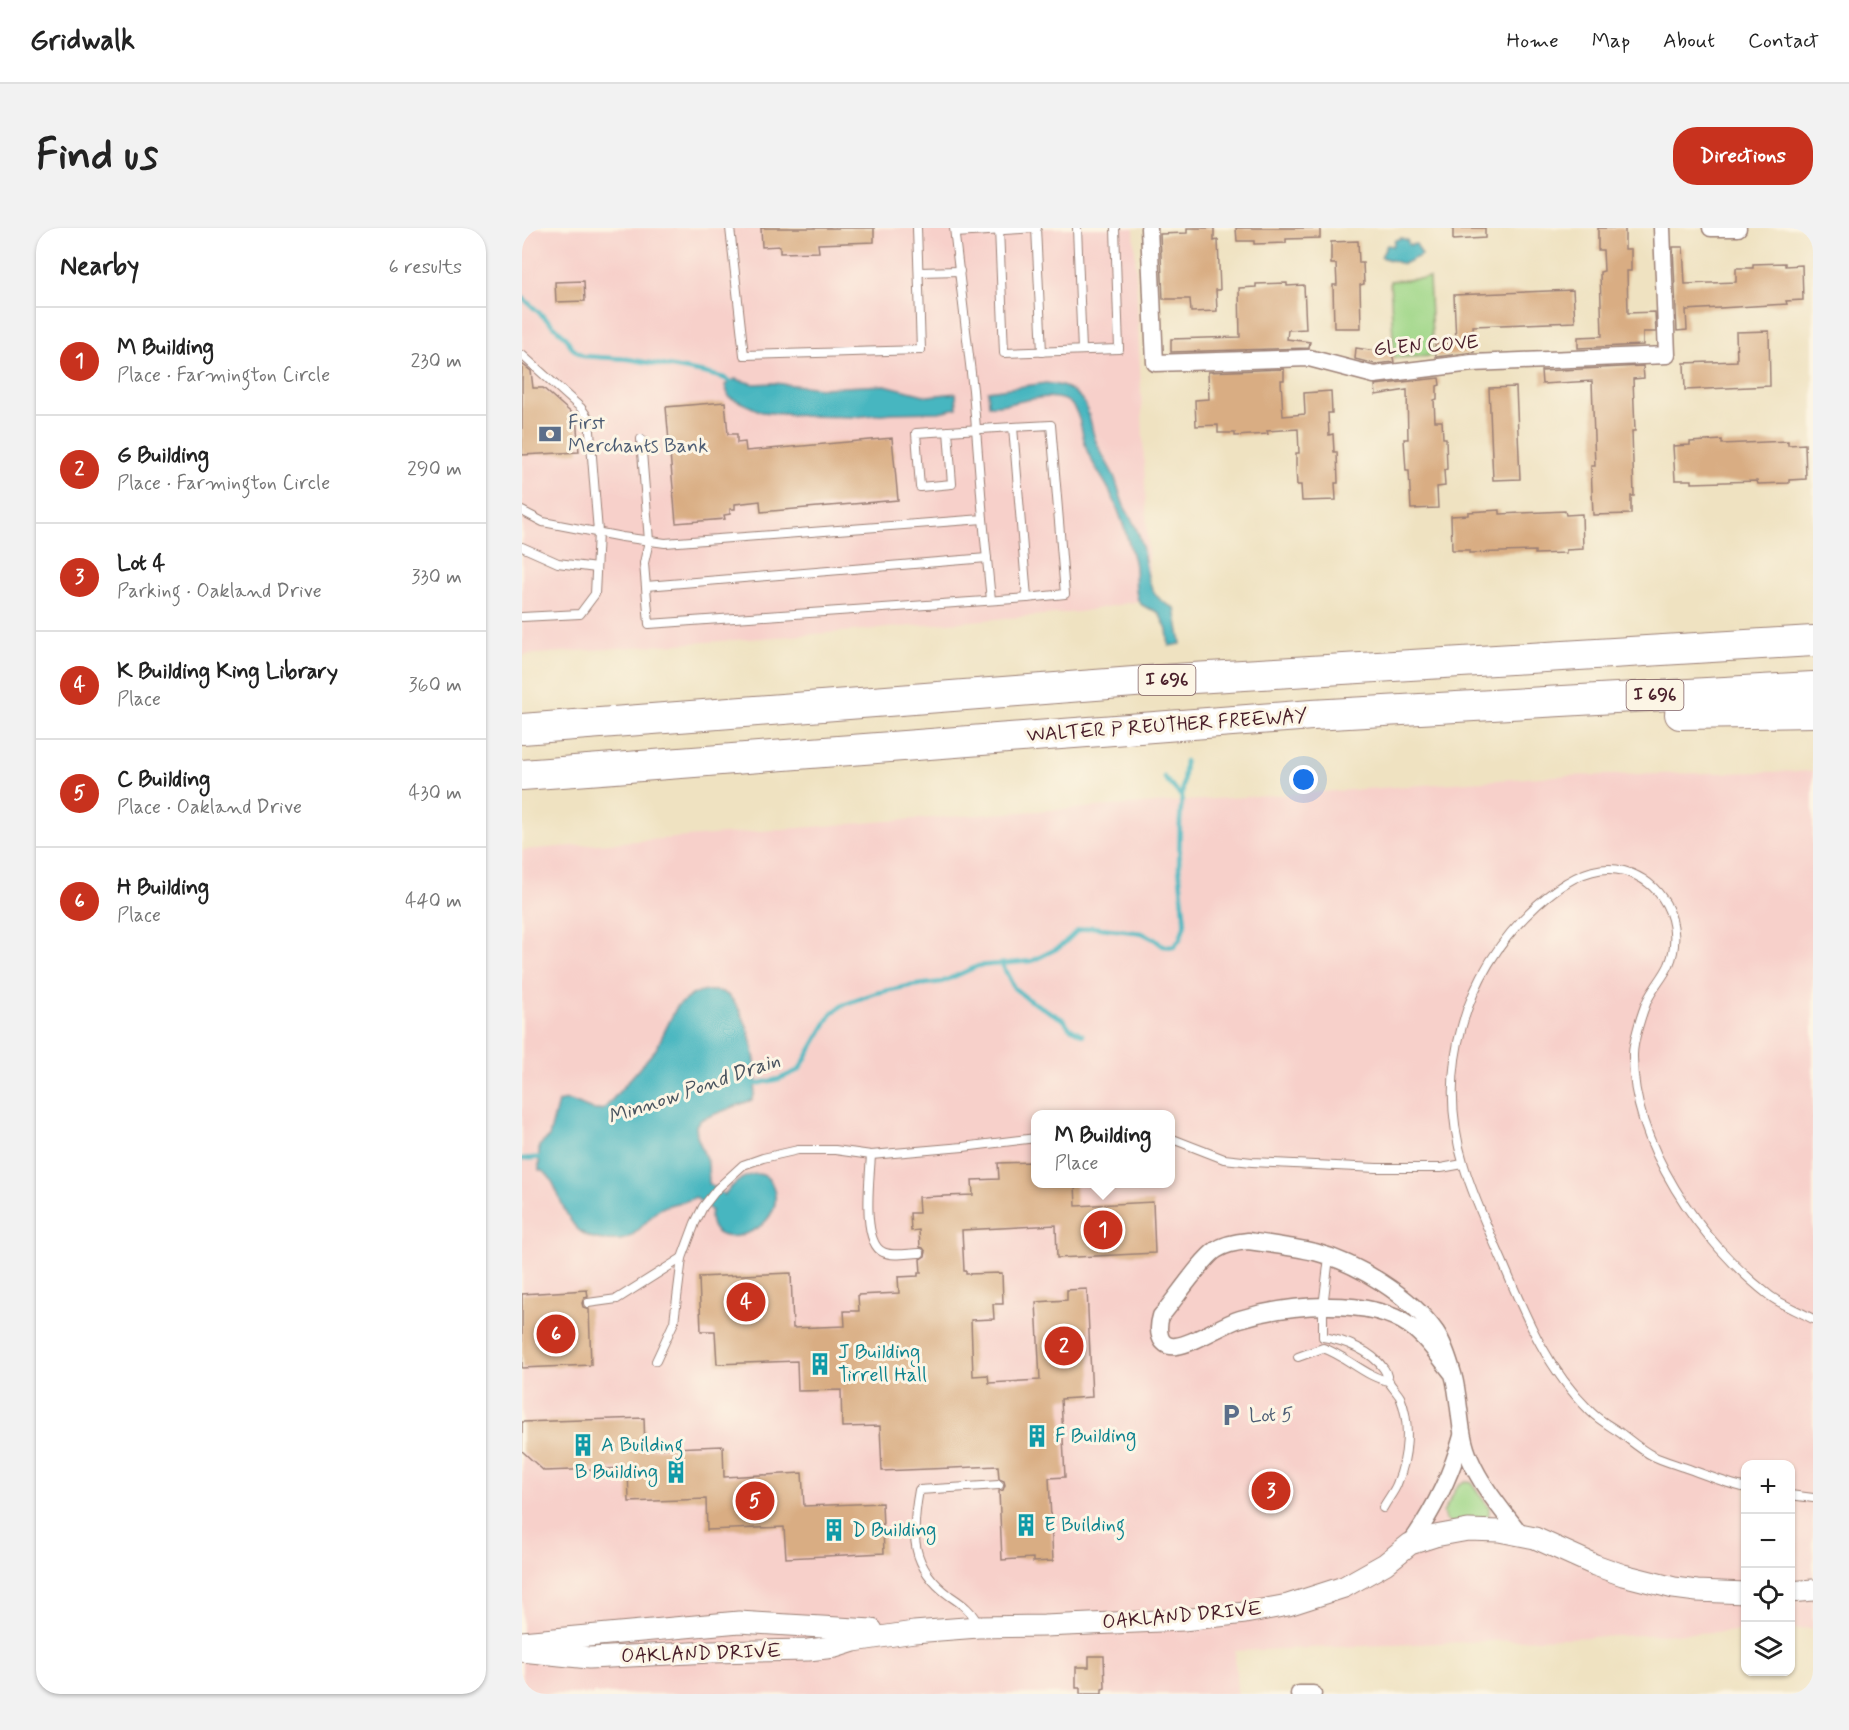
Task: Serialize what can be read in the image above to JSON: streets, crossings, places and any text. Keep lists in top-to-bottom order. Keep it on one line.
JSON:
{"streets":{"highway":["I 696","WALTER P REUTHER FREEWAY"],"street":["GLEN COVE","OAKLAND DRIVE"]},"water":["Minnow Pond Drain"],"places":{"bank":["First Merchants Bank"],"building":["J Building Tirrell Hall","F Building","A Building","B Building","E Building","D Building"],"parking":["Lot 5"]},"page":{"header":"Gridwalk","nav":["Home","Map","About","Contact"],"buttons":"Directions","title":"Find us","heading":["Nearby","6 results"],"list":[{"mark":"1","name":"M Building","note":"Place · Farmington Circle","value":"230 m"},{"mark":"2","name":"G Building","note":"Place · Farmington Circle","value":"290 m"},{"mark":"3","name":"Lot 4","note":"Parking · Oakland Drive","value":"330 m"},{"mark":"4","name":"K Building King Library","note":"Place","value":"360 m"},{"mark":"5","name":"C Building","note":"Place · Oakland Drive","value":"430 m"},{"mark":"6","name":"H Building","note":"Place","value":"440 m"}],"popup":["M Building","Place"],"pins":["1","4","6","2","3","5"],"map_buttons":["+","−"]}}
